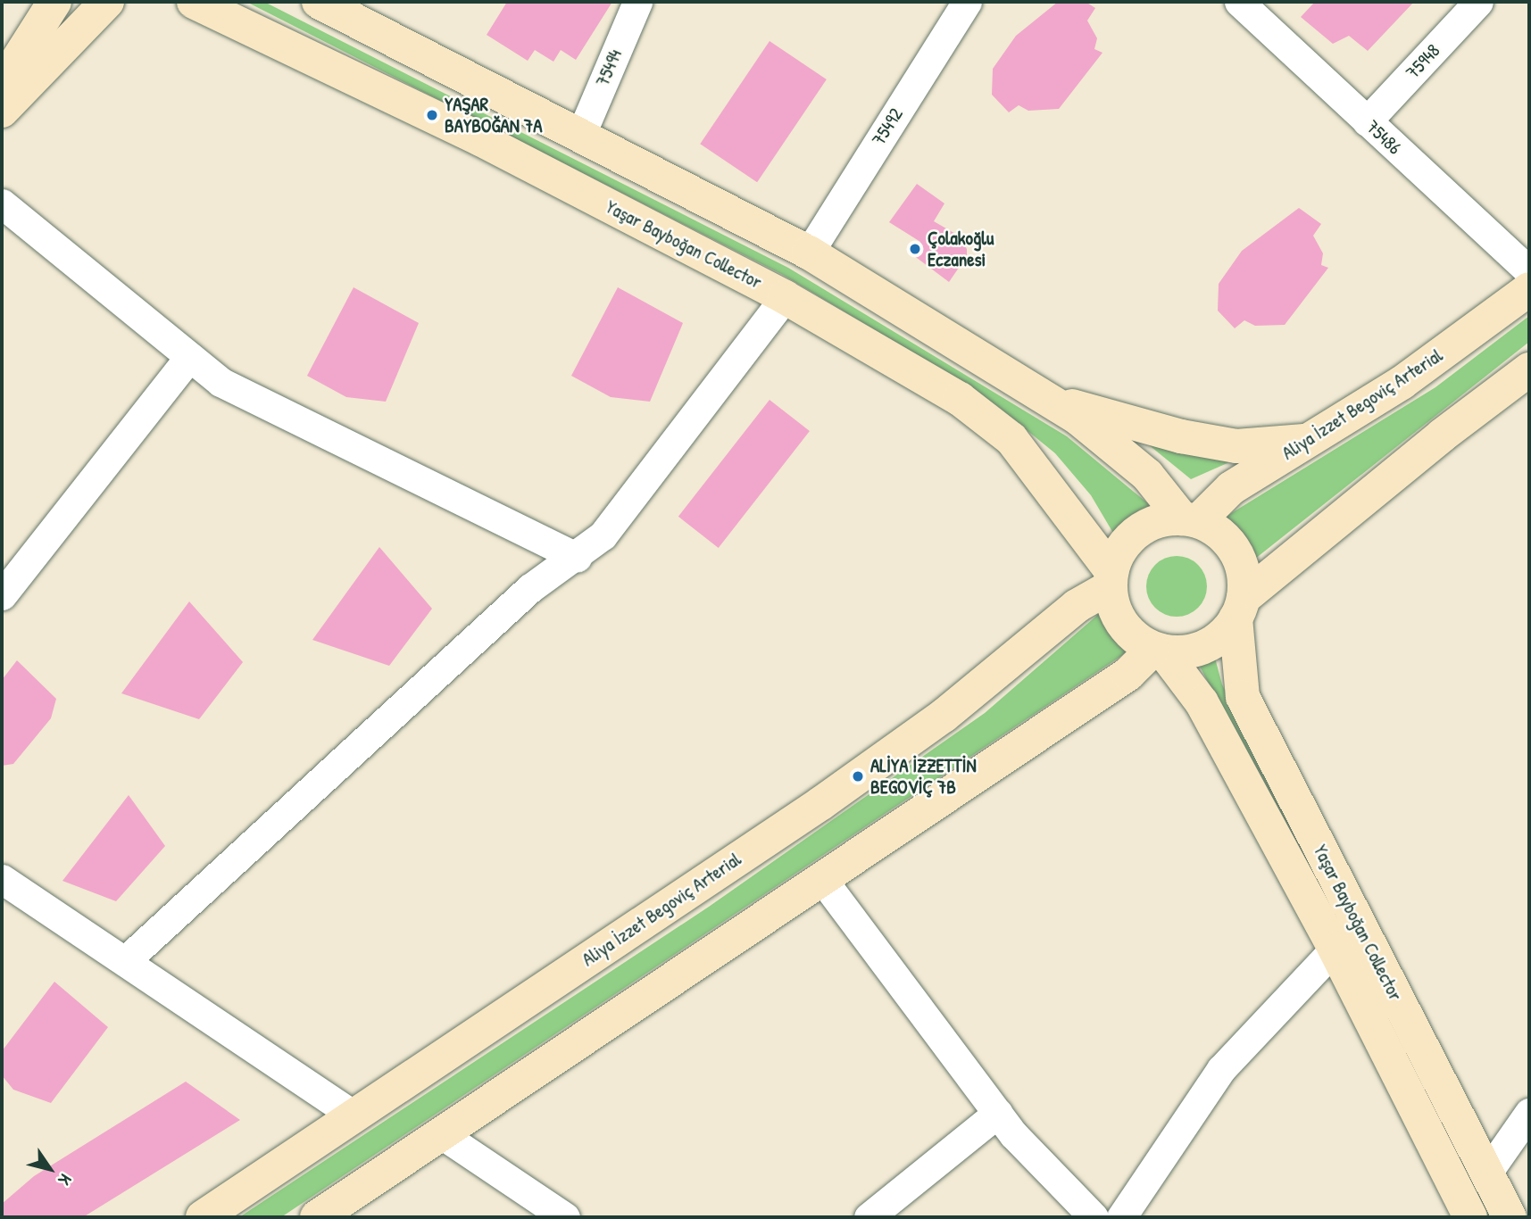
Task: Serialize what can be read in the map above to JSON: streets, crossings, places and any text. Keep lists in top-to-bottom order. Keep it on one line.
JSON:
{"streets":{"street":["75948","75494","75492","75486","Yaşar Bayboğan Collector","Aliya İzzet Begoviç Arterial"]},"crossings":[["75948","75486"],["Yaşar Bayboğan Collector","Aliya İzzet Begoviç Arterial"]],"places":["YAŞAR BAYBOĞAN 7A","Çolakoğlu Eczanesi","ALİYA İZZETTİN BEGOVİÇ 7B"],"north":"bottom right"}
